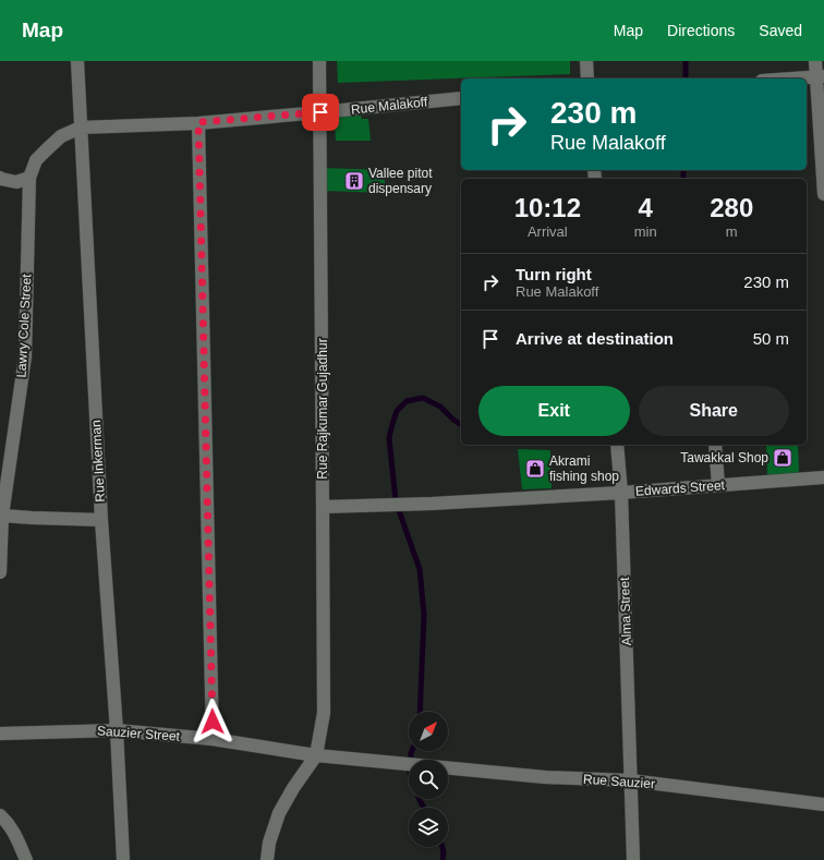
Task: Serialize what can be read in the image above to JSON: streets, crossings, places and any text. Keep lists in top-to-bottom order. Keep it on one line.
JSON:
{"streets":{"street":["Rue Malakoff","Lawry Cole Street","Rue Rajkumar Gujadhur","Rue Inkerman","Edwards Street","Alma Street","Sauzier Street","Rue Sauzier"]},"crossings":[["Rue Malakoff","Lawry Cole Street"],["Rue Malakoff","Rue Rajkumar Gujadhur"],["Rue Malakoff","Rue Inkerman"],["Lawry Cole Street","Rue Inkerman"],["Rue Rajkumar Gujadhur","Edwards Street"],["Rue Rajkumar Gujadhur","Sauzier Street"],["Rue Inkerman","Sauzier Street"],["Edwards Street","Alma Street"],["Alma Street","Rue Sauzier"]],"places":{"building":["Vallee pitot dispensary"],"shop":["Tawakkal Shop","Akrami fishing shop"]},"north":"top right","page":{"header":"Map","nav":["Map","Directions","Saved"],"turn":["230 m","Rue Malakoff"],"eta":["10:12","Arrival","4","min","280","m"],"list":[{"name":"Turn right","note":"Rue Malakoff","value":"230 m"},{"name":"Arrive at destination","value":"50 m"}],"buttons":["Exit","Share"]}}
